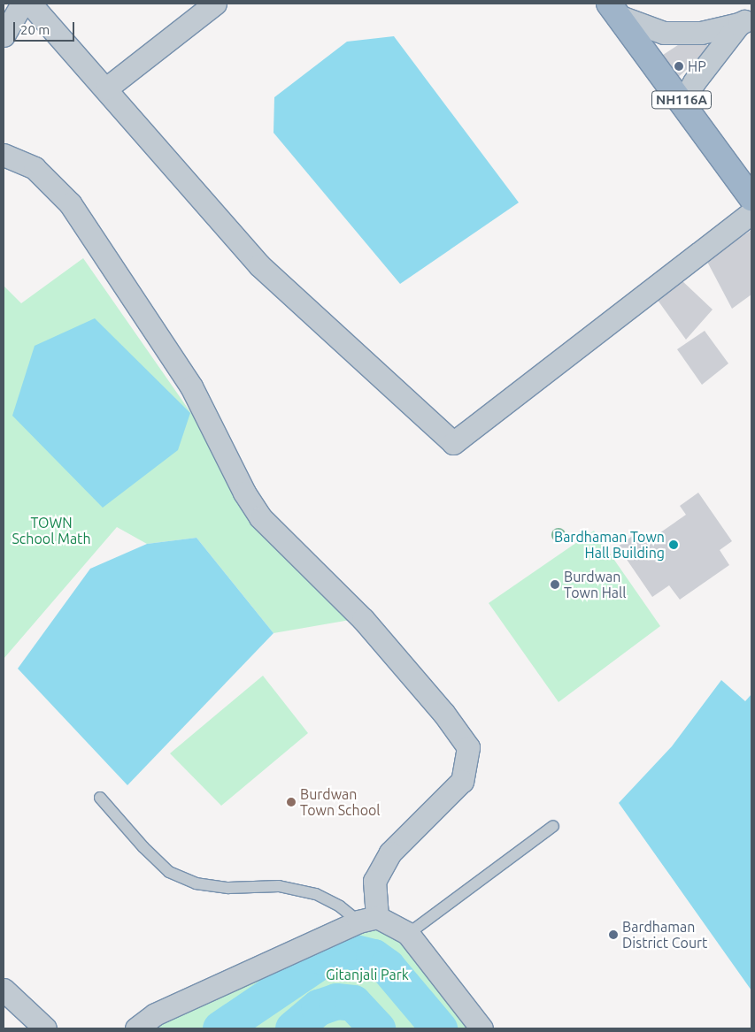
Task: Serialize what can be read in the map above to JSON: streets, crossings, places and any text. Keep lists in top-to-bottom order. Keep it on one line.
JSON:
{"streets":{"highway":["NH116A"]},"parks":["TOWN School Math","Gitanjali Park"],"places":["HP","Bardhaman Town Hall Building","Burdwan Town Hall","Burdwan Town School","Bardhaman District Court"],"scale_bar":"20 m"}
